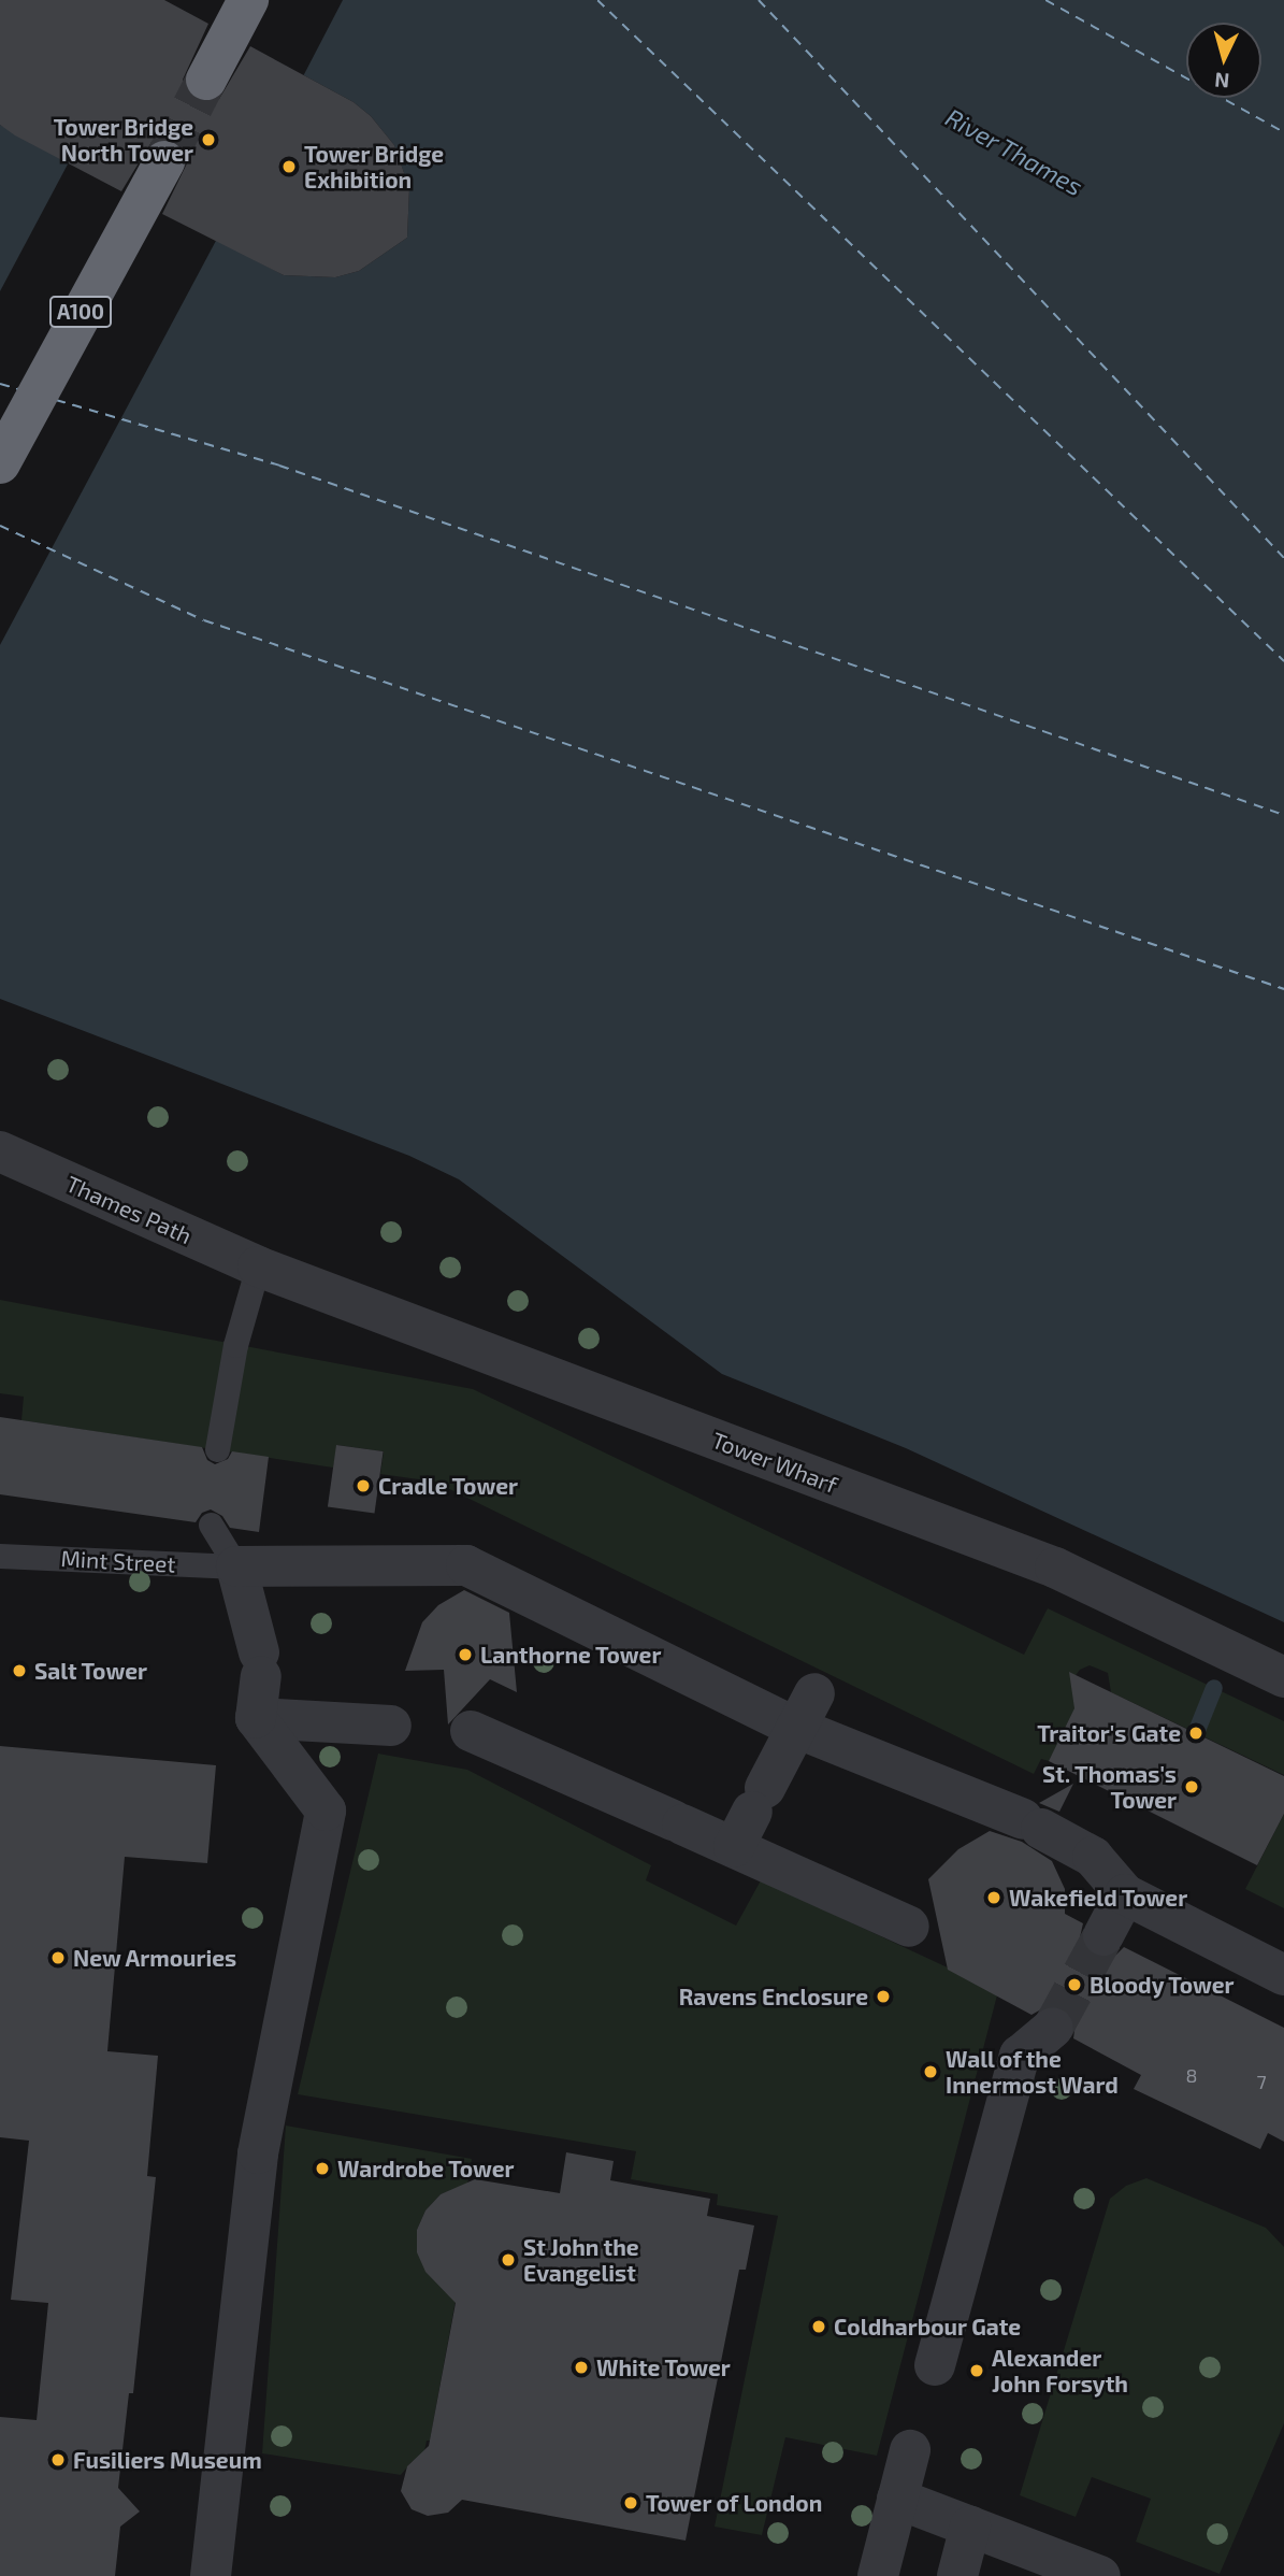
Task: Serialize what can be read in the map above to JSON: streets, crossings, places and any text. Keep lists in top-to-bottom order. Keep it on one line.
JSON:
{"streets":{"highway":["A100"],"street":["Thames Path","Tower Wharf"],"lane":["Mint Street"]},"crossings":[["Thames Path","Tower Wharf"]],"water":["River Thames"],"places":["Tower Bridge North Tower","Tower Bridge Exhibition","Cradle Tower","Lanthorne Tower","Salt Tower","Traitor's Gate","St. Thomas's Tower","Wakefield Tower","New Armouries","Bloody Tower","Ravens Enclosure","Wall of the Innermost Ward","Wardrobe Tower","St John the Evangelist","Coldharbour Gate","White Tower","Alexander John Forsyth","Fusiliers Museum","Tower of London"],"house_numbers":["8","7"],"north":"bottom"}
